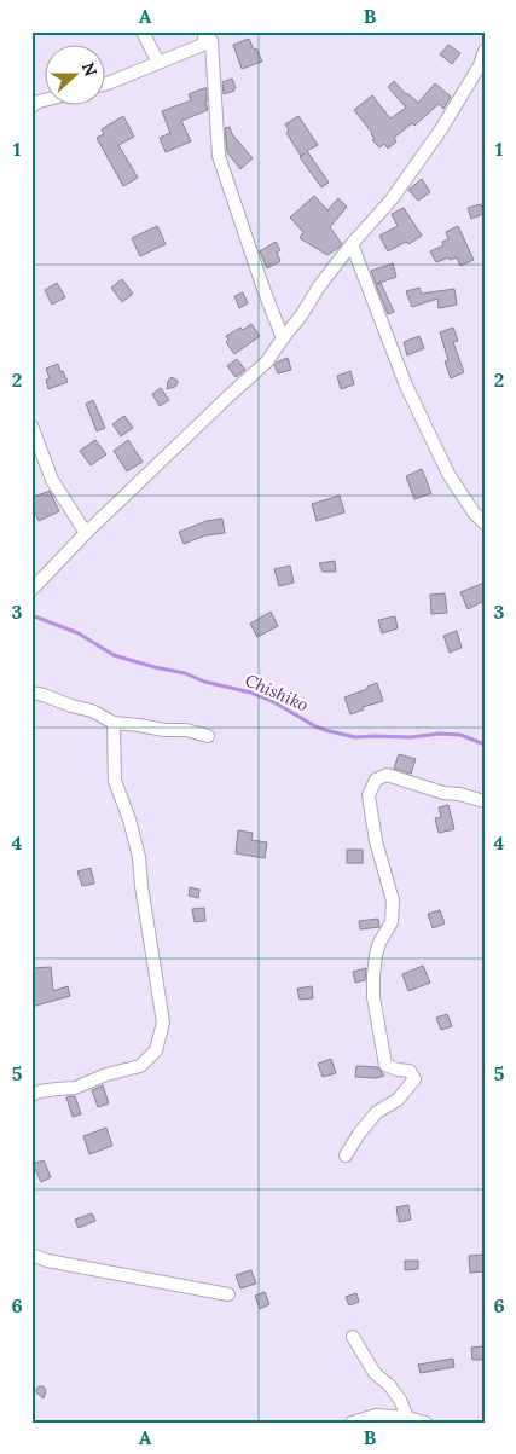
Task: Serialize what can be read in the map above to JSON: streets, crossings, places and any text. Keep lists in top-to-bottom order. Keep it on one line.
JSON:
{"water":["Chishiko"],"north":"right","grid":{"columns":["A","B"],"rows":["1","2","3","4","5","6"]}}
